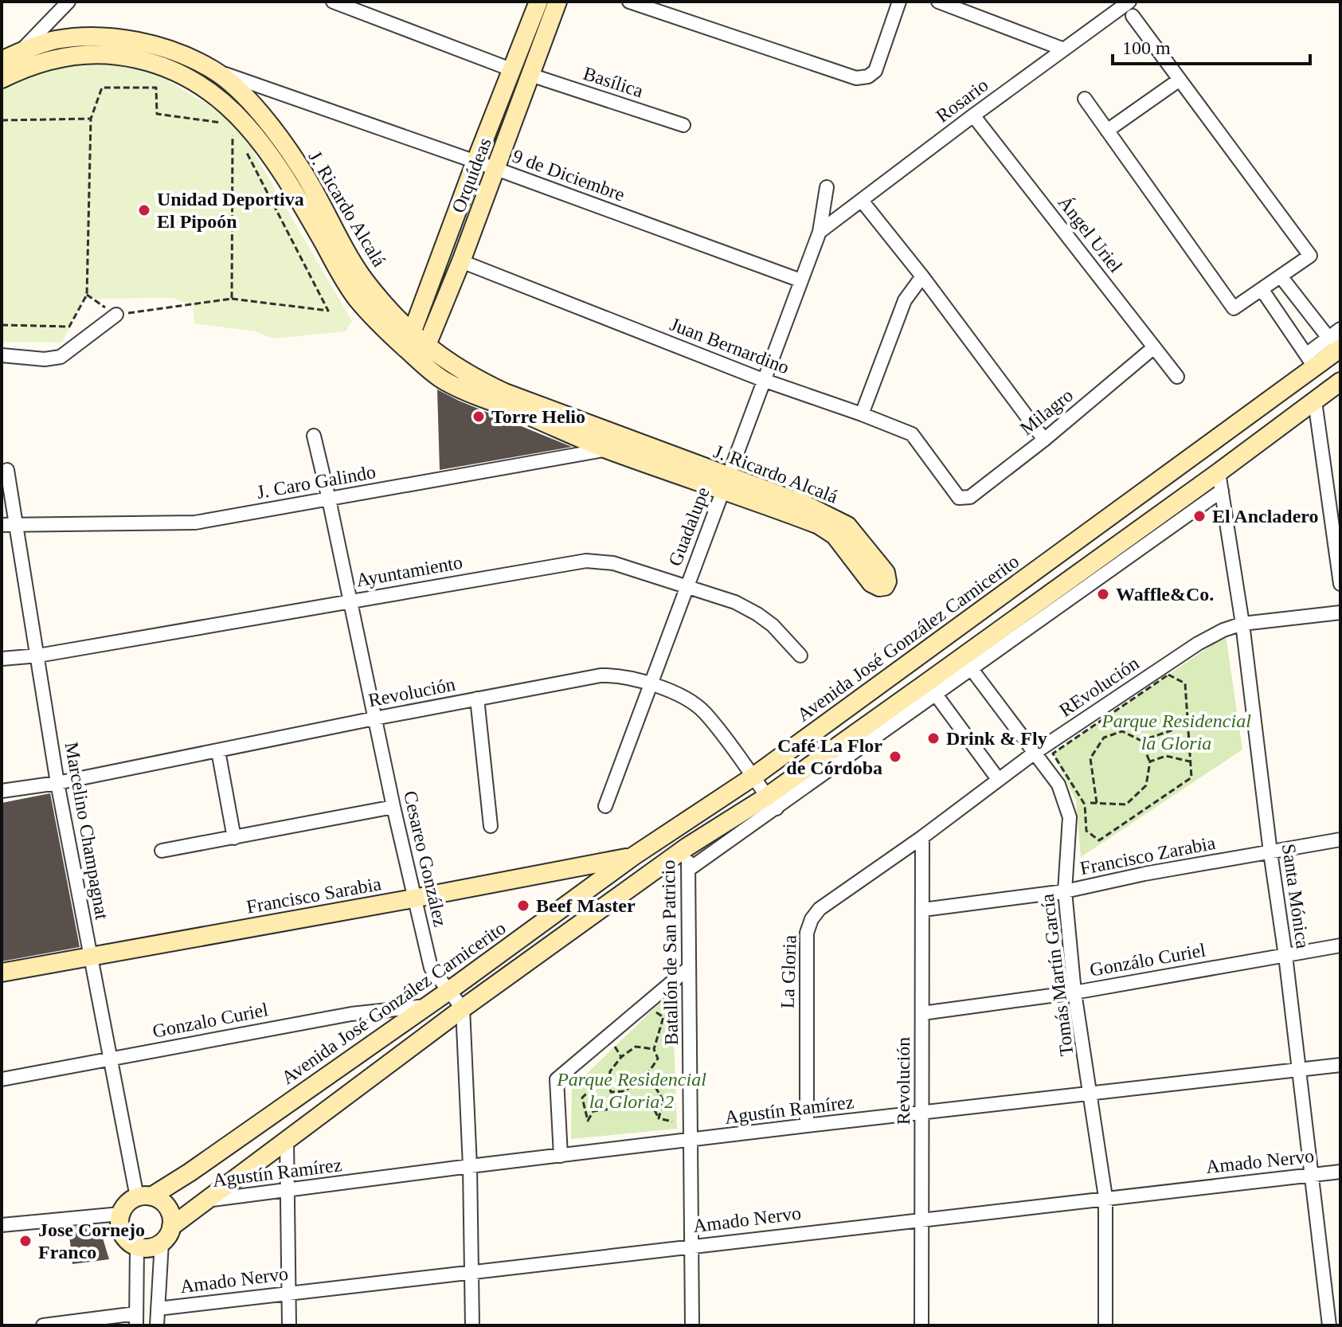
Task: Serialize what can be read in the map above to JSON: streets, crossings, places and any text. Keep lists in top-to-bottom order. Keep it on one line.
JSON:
{"streets":{"street":["Basílica","Rosario","Orquídeas","9 de Diciembre","J. Ricardo Alcalá","Ángel Uriel","Juan Bernardino","Milagro","J. Caro Galindo","Guadalupe","Ayuntamiento","Avenida José González Carnicerito","REvolución","Revolución","Marcelino Champagnat","Francisco Zarabia","Cesareo González","Francisco Sarabia","Santa Mónica","Batallón de San Patricio","Gonzálo Curiel","La Gloria","Tomás Martín García","Gonzalo Curiel","Agustín Ramírez","Amado Nervo"]},"crossings":[["Basílica","Orquídeas"],["Rosario","Ángel Uriel"],["Rosario","Guadalupe"],["Orquídeas","9 de Diciembre"],["Orquídeas","J. Ricardo Alcalá"],["Orquídeas","Juan Bernardino"],["9 de Diciembre","J. Ricardo Alcalá"],["9 de Diciembre","Guadalupe"],["J. Ricardo Alcalá","J. Caro Galindo"],["J. Ricardo Alcalá","Guadalupe"],["Ángel Uriel","Milagro"],["Juan Bernardino","Milagro"],["Juan Bernardino","Guadalupe"],["J. Caro Galindo","Marcelino Champagnat"],["J. Caro Galindo","Cesareo González"],["Guadalupe","Ayuntamiento"],["Guadalupe","Revolución"],["Ayuntamiento","Marcelino Champagnat"],["Ayuntamiento","Cesareo González"],["Avenida José González Carnicerito","Revolución"],["Avenida José González Carnicerito","Marcelino Champagnat"],["Avenida José González Carnicerito","Cesareo González"],["Avenida José González Carnicerito","Francisco Sarabia"],["Avenida José González Carnicerito","Gonzalo Curiel"],["REvolución","Revolución"],["REvolución","Santa Mónica"],["REvolución","La Gloria"],["REvolución","Tomás Martín García"],["Revolución","Marcelino Champagnat"],["Revolución","Francisco Zarabia"],["Revolución","Cesareo González"],["Revolución","Gonzálo Curiel"],["Revolución","La Gloria"],["Revolución","Agustín Ramírez"],["Revolución","Amado Nervo"],["Marcelino Champagnat","Francisco Sarabia"],["Marcelino Champagnat","Gonzalo Curiel"],["Francisco Zarabia","Santa Mónica"],["Francisco Zarabia","Tomás Martín García"],["Cesareo González","Francisco Sarabia"],["Santa Mónica","Gonzálo Curiel"],["Santa Mónica","Agustín Ramírez"],["Santa Mónica","Amado Nervo"],["Batallón de San Patricio","Agustín Ramírez"],["Batallón de San Patricio","Amado Nervo"],["Gonzálo Curiel","Tomás Martín García"],["La Gloria","Agustín Ramírez"],["Tomás Martín García","Agustín Ramírez"],["Tomás Martín García","Amado Nervo"]],"parks":["Parque Residencial la Gloria","Parque Residencial la Gloria 2"],"places":["Unidad Deportiva El Pipoón","Torre Helio","El Ancladero","Waffle&Co.","Drink & Fly","Café La Flor de Córdoba","Beef Master","Jose Cornejo Franco"],"scale_bar":"100 m"}
